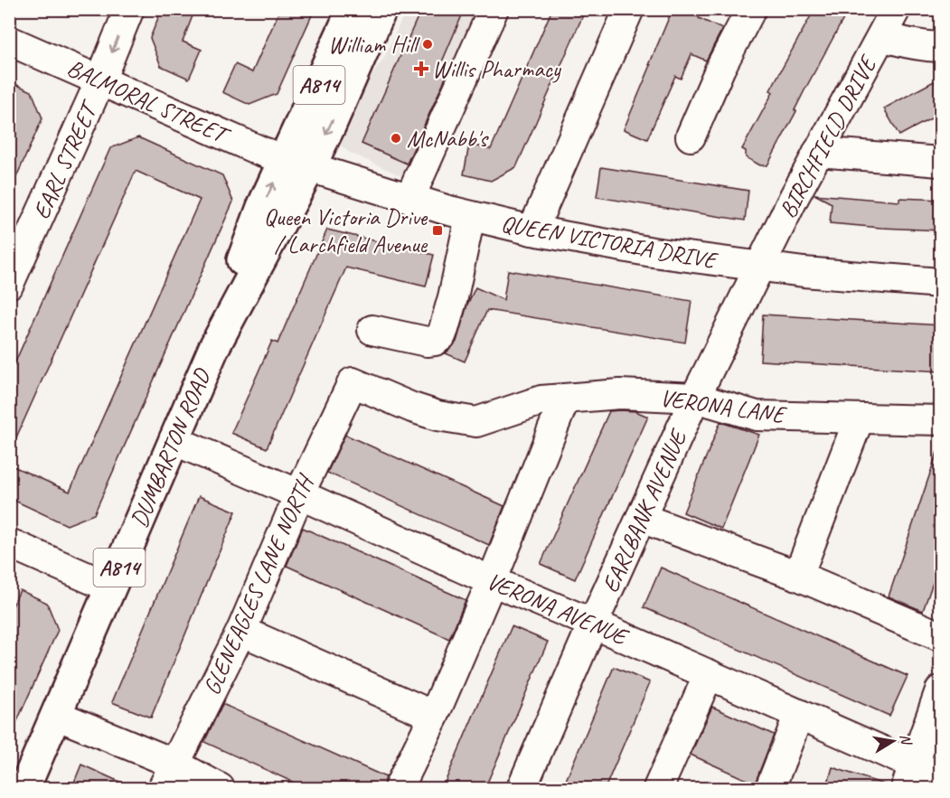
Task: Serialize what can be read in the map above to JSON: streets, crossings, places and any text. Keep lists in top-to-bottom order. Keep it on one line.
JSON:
{"streets":{"main road":["A814","DUMBARTON ROAD"],"street":["BALMORAL STREET","BIRCHFIELD DRIVE","EARL STREET","QUEEN VICTORIA DRIVE","VERONA LANE","EARLBANK AVENUE","GLENEAGLES LANE NORTH","VERONA AVENUE"]},"crossings":[["BALMORAL STREET","EARL STREET"],["BALMORAL STREET","QUEEN VICTORIA DRIVE"],["BALMORAL STREET","DUMBARTON ROAD"],["BIRCHFIELD DRIVE","QUEEN VICTORIA DRIVE"],["BIRCHFIELD DRIVE","EARLBANK AVENUE"],["QUEEN VICTORIA DRIVE","DUMBARTON ROAD"],["QUEEN VICTORIA DRIVE","EARLBANK AVENUE"],["VERONA LANE","EARLBANK AVENUE"],["VERONA LANE","GLENEAGLES LANE NORTH"],["DUMBARTON ROAD","VERONA AVENUE"],["EARLBANK AVENUE","VERONA AVENUE"],["GLENEAGLES LANE NORTH","VERONA AVENUE"]],"places":{"other":["William Hill","McNabb's"],"health":["Willis Pharmacy"],"transit":["Queen Victoria Drive / Larchfield Avenue"]},"north":"right"}
